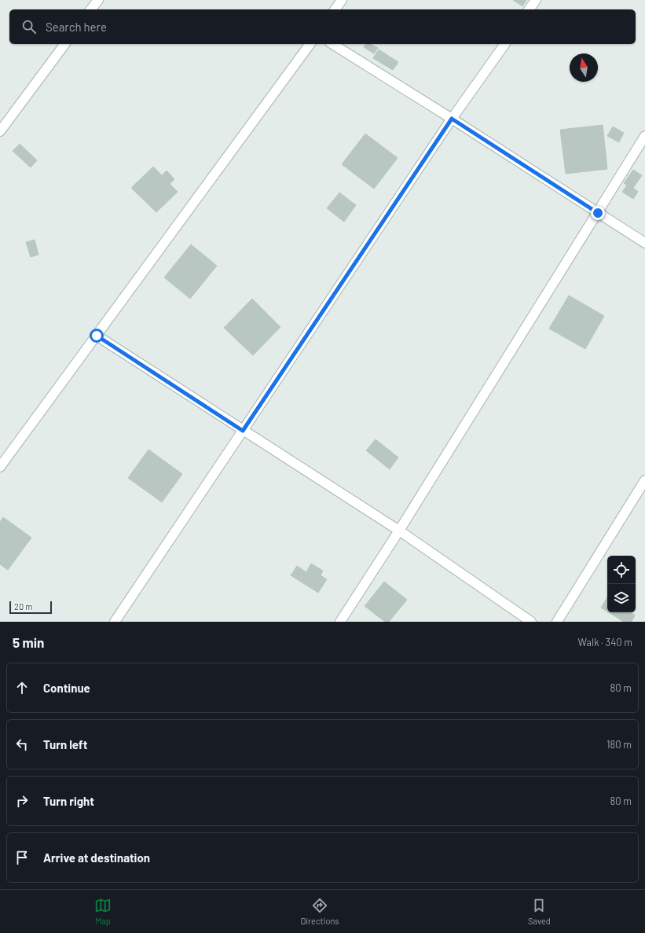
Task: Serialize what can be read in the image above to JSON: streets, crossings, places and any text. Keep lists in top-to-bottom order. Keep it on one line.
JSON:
{"scale_bar":"20 m","north":"top","page":{"search":"Search here","scale":"20 m","heading":["5 min","Walk · 340 m"],"list":[["Continue","80 m"],["Turn left","180 m"],["Turn right","80 m"],"Arrive at destination"],"nav":["Map","Directions","Saved"]}}
